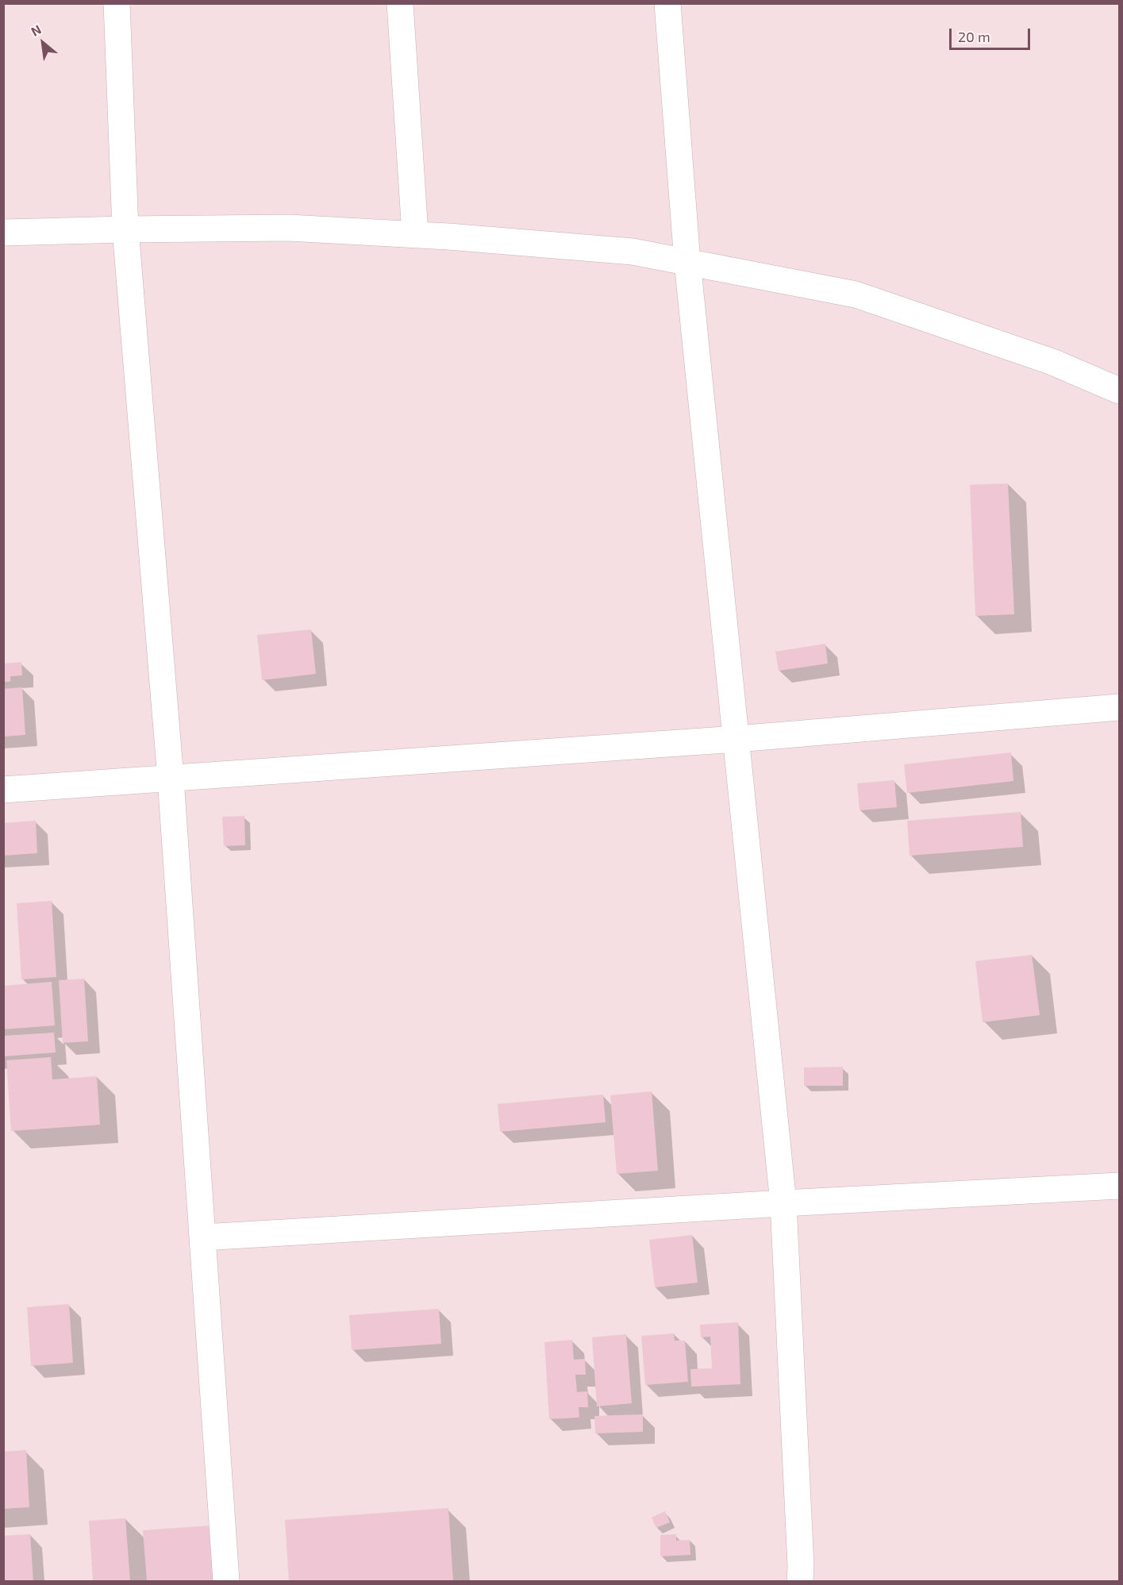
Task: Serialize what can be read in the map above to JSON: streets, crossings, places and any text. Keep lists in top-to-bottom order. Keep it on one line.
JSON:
{"scale_bar":"20 m","north":"top left"}
